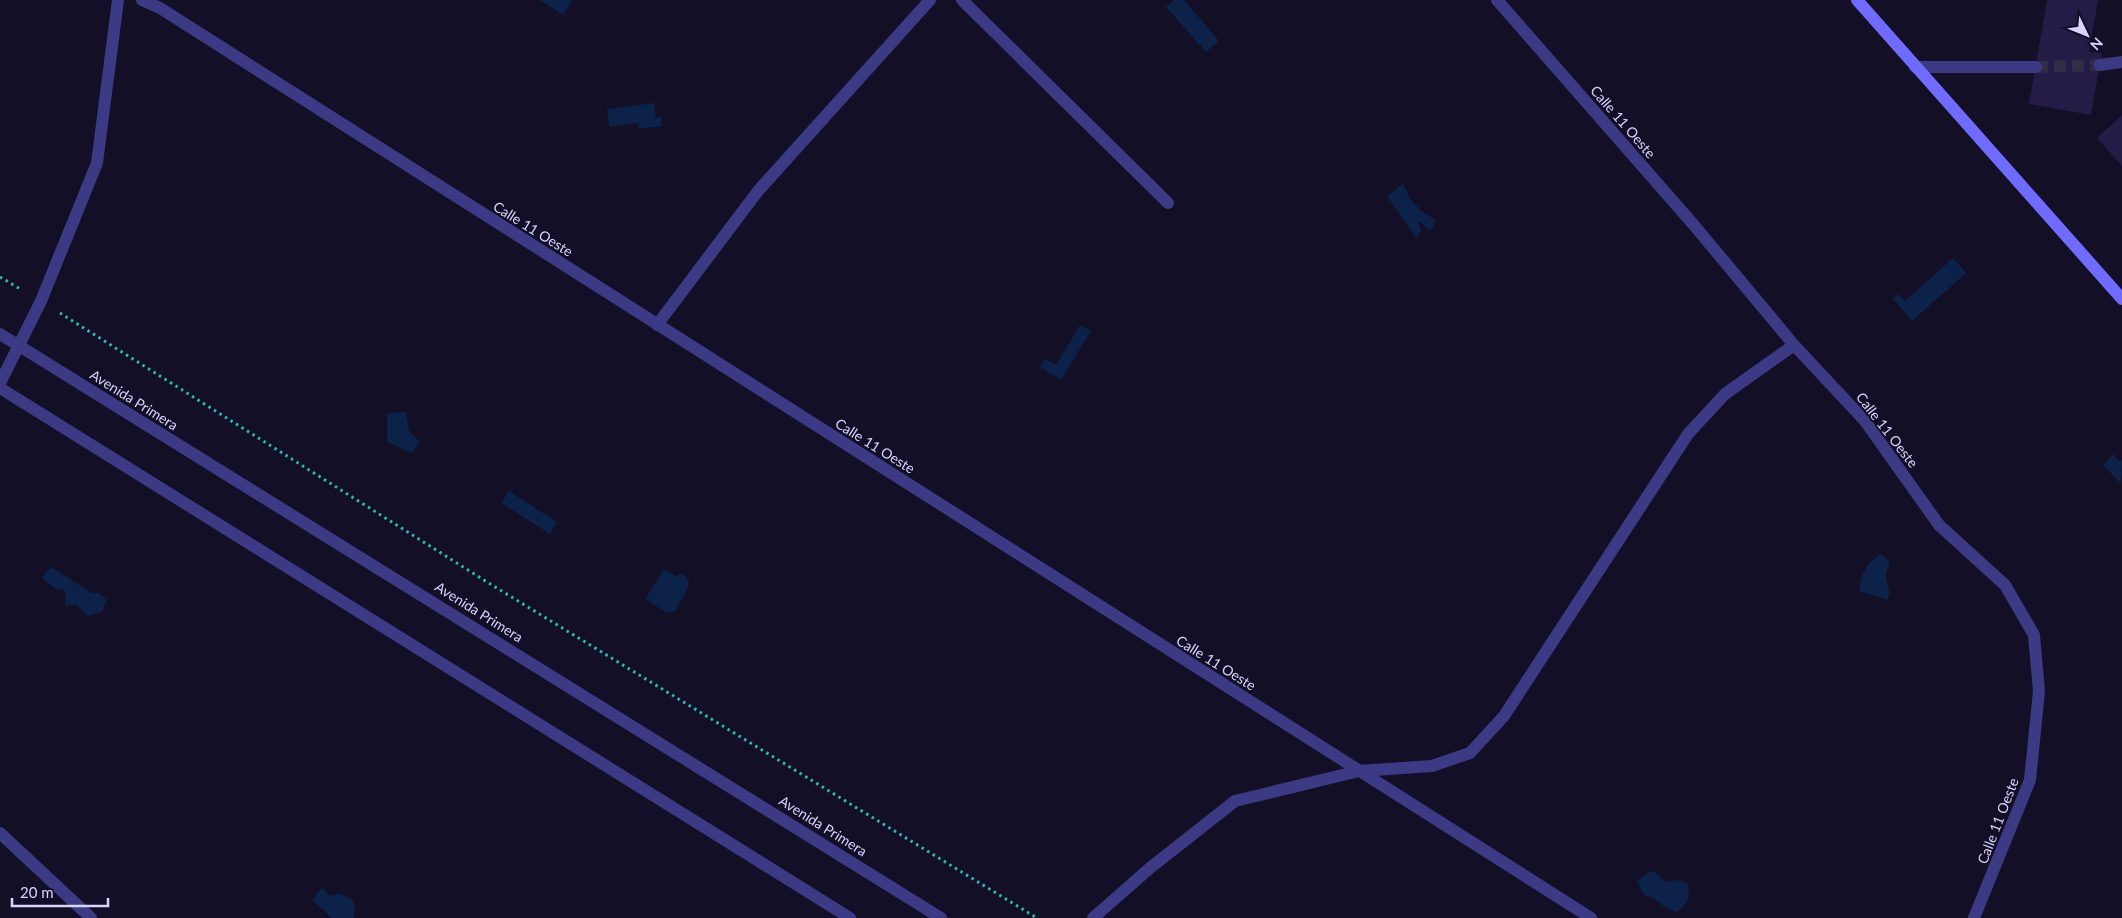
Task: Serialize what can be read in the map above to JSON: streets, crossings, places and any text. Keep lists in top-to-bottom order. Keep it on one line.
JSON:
{"streets":{"street":["Calle 11 Oeste","Avenida Primera"]},"scale_bar":"20 m","north":"bottom right"}
